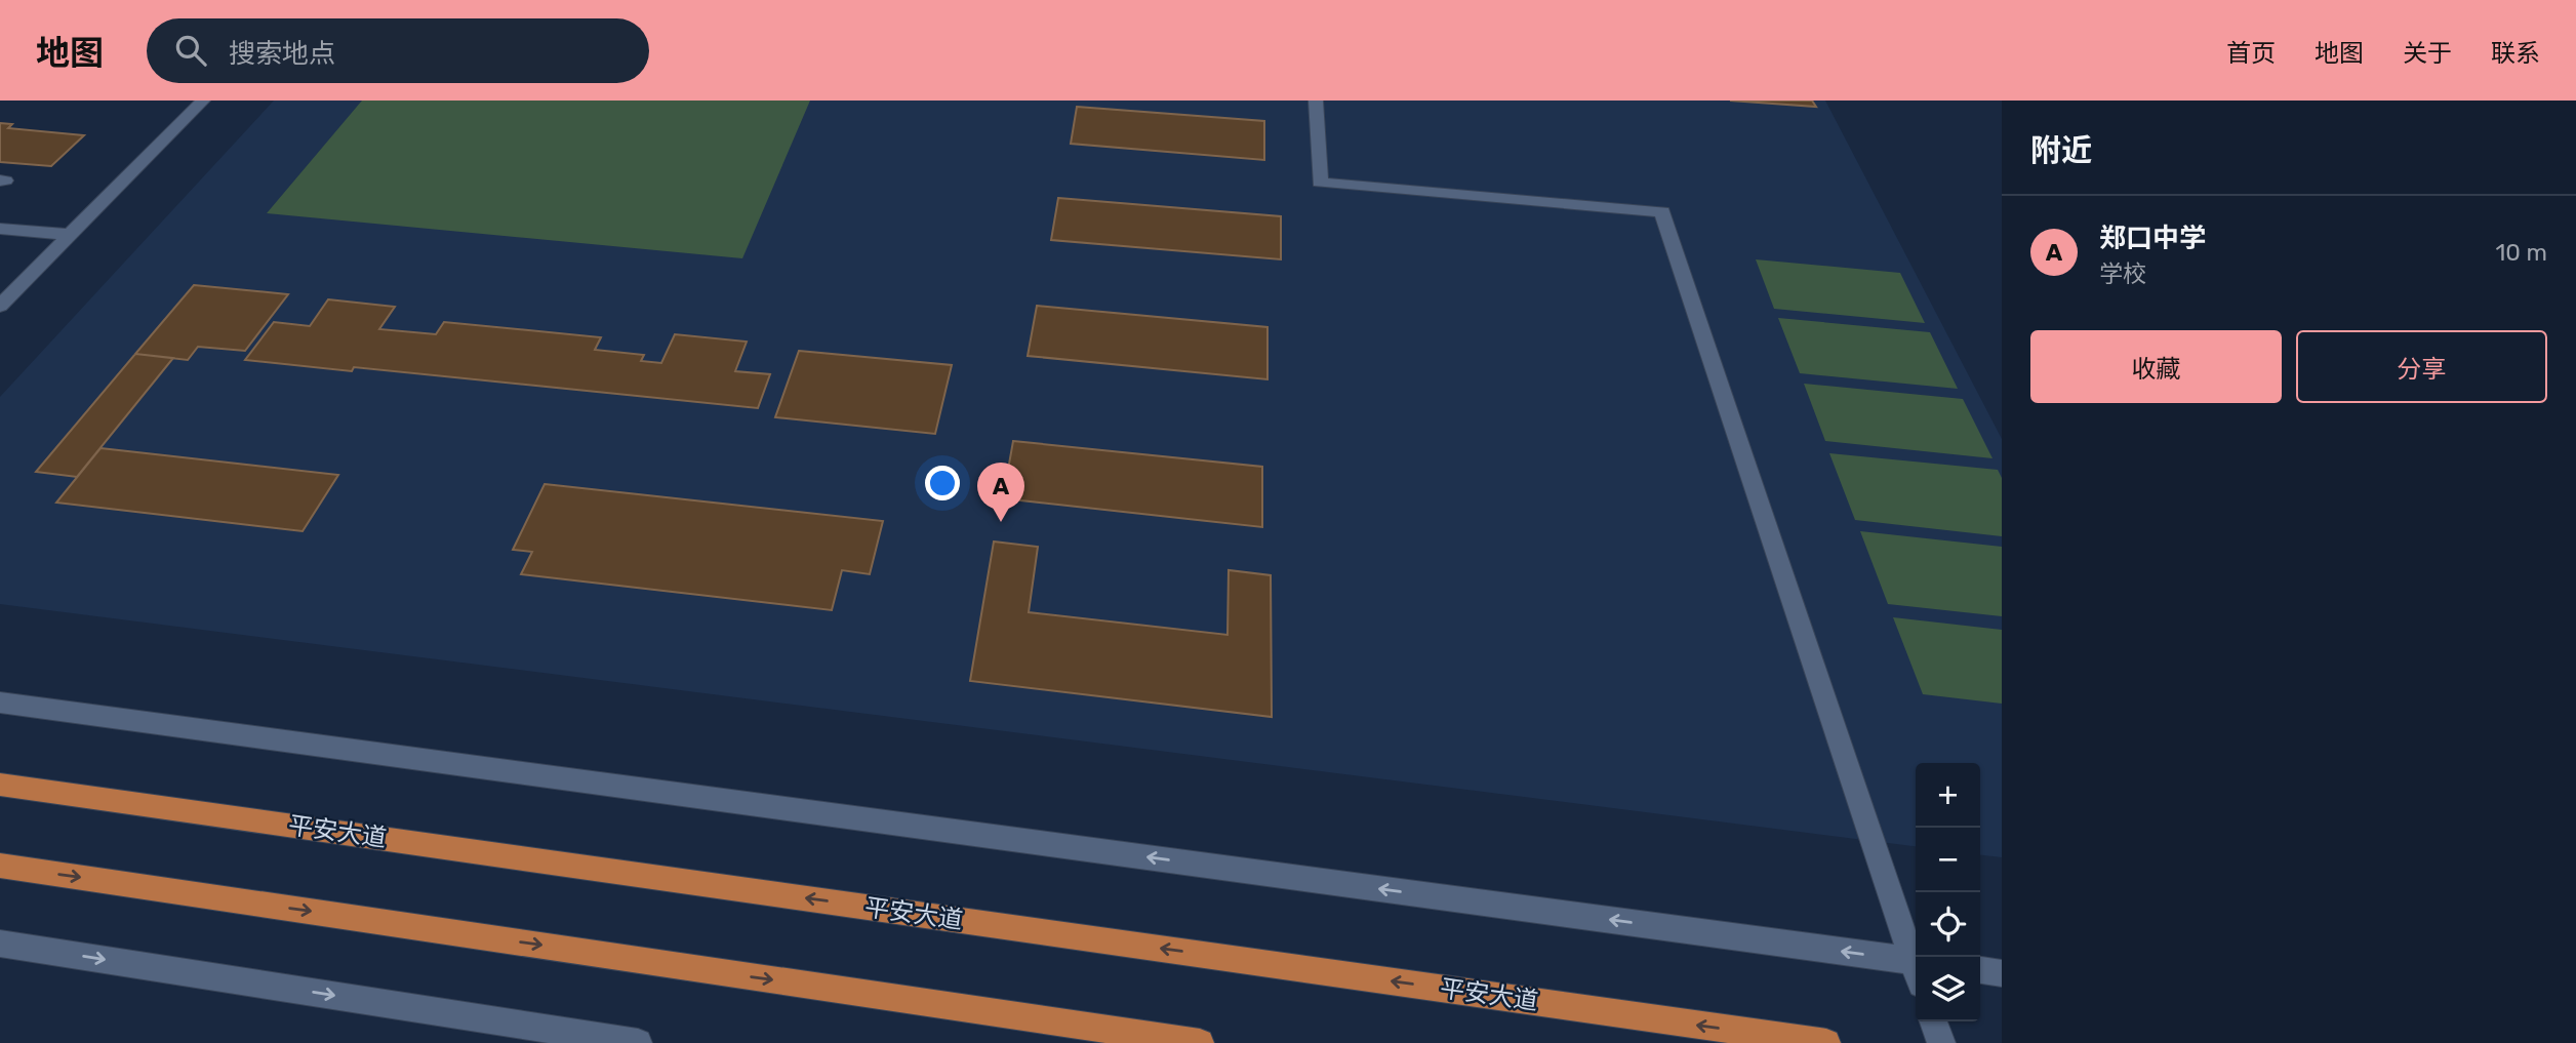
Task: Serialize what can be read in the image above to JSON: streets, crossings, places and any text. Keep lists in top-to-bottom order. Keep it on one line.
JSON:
{"streets":{"main road":["平安大道"]},"page":{"header":"地图","search":"搜索地点","nav":["首页","地图","关于","联系"],"heading":"附近","list":[{"mark":"A","name":"郑口中学","note":"学校","value":"10 m"}],"buttons":["收藏","分享"],"pins":"A","map_buttons":["+","−"]}}
